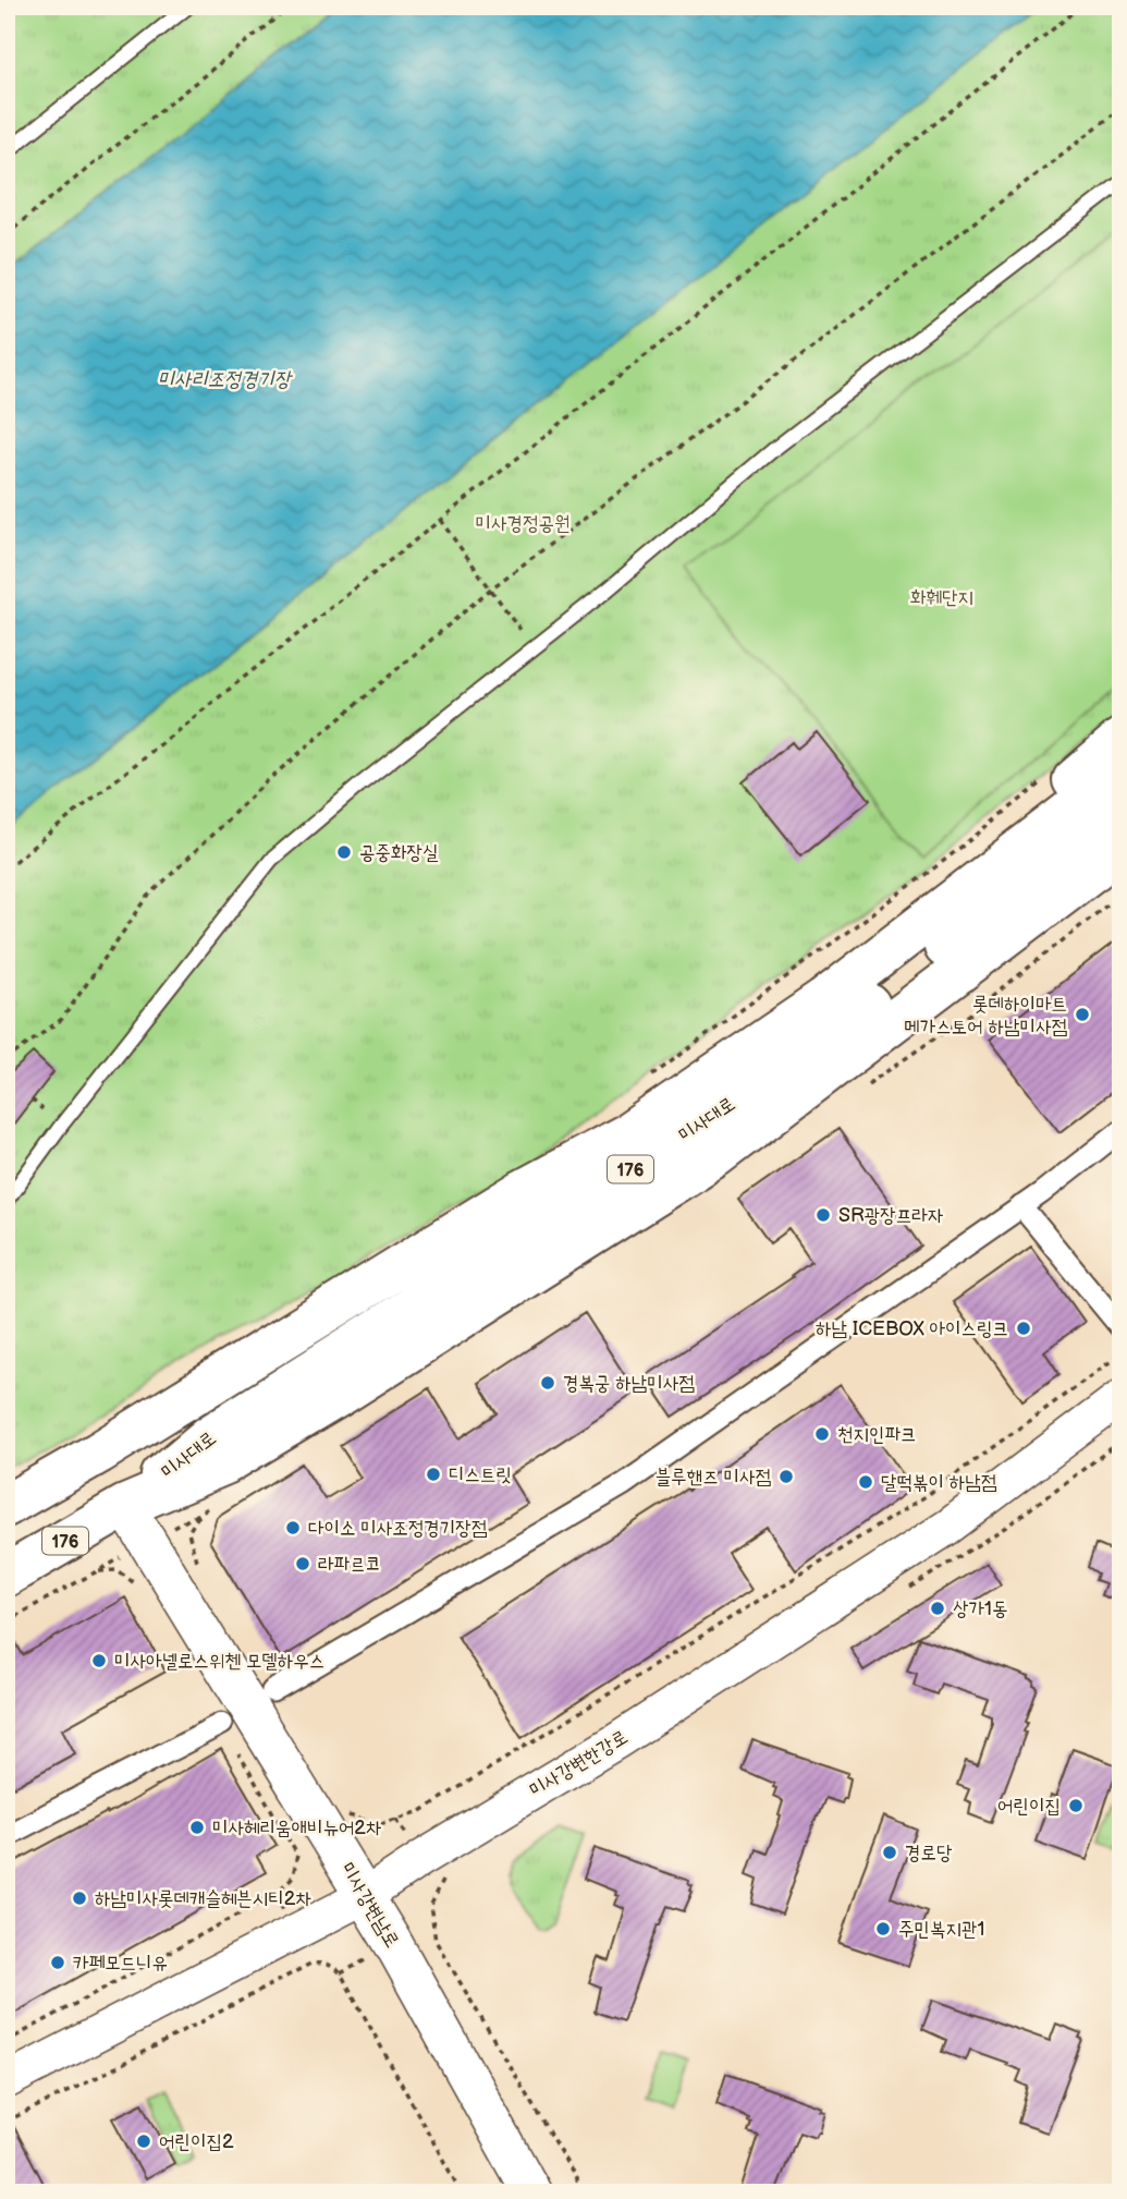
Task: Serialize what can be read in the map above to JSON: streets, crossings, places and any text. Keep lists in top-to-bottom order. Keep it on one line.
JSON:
{"streets":{"main road":["미사대로","176","미사강변남로"],"street":["미사강변한강로"]},"crossings":[["미사대로","미사강변남로"],["미사강변한강로","미사강변남로"]],"water":["미사리조정경기장"],"parks":["미사경정공원","화훼단지"],"places":["공중화장실","롯데하이마트 메가스토어 하남미사점","SR광장프라자","하남 ICEBOX 아이스링크","경복궁 하남미사점","천지인파크","디스트릿","블루핸즈 미사점","달떡볶이 하남점","다이소 미사조정경기장점","라파르코","상가1동","미사아넬로스위첸 모델하우스","어린이집","미사헤리움애비뉴어2차","경로당","하남미사롯데캐슬헤븐시티2차","주민복지관1","카페모드니유","어린이집2"]}
